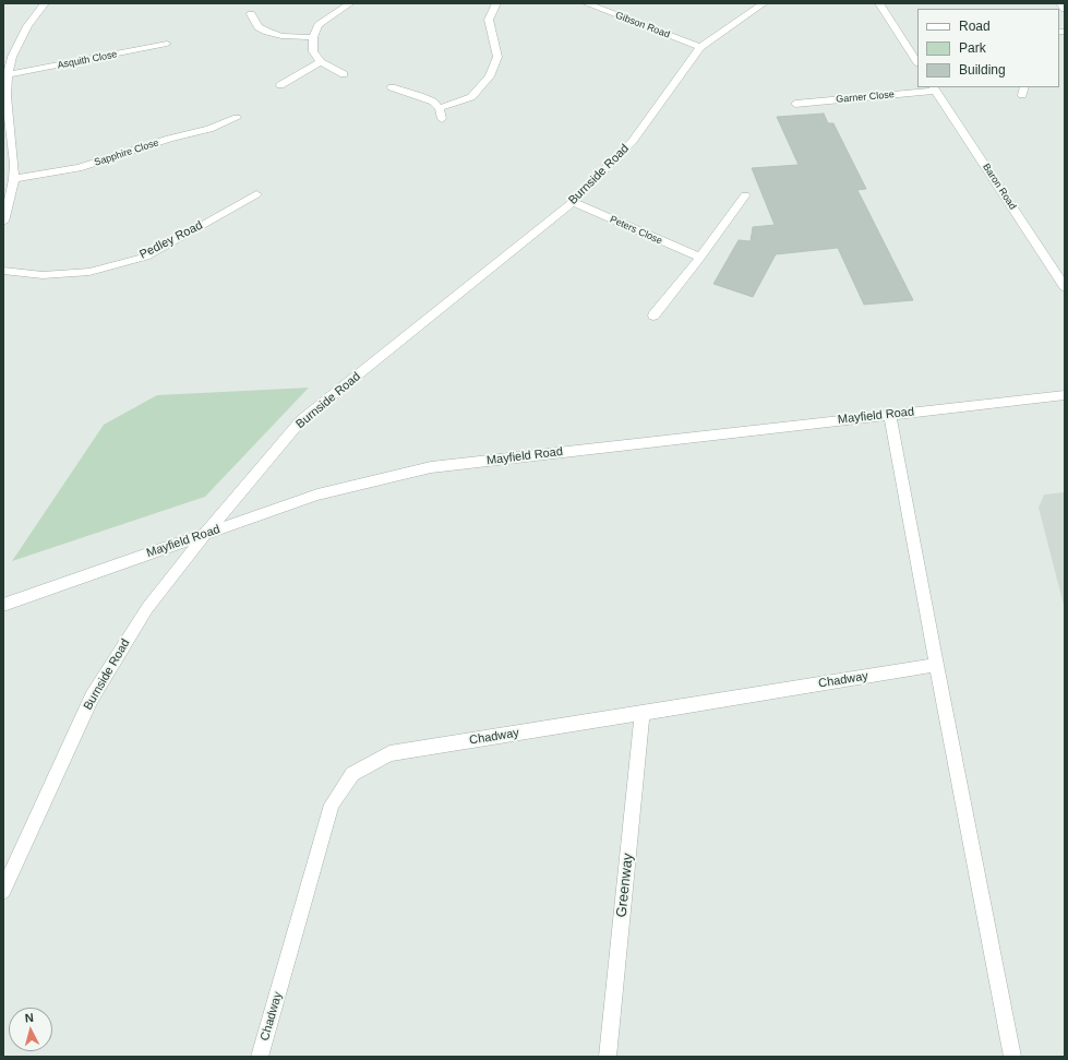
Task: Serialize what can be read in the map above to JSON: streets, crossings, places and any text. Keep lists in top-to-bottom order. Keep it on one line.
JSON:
{"streets":{"street":["Gibson Road","Asquith Close","Garner Close","Sapphire Close","Burnside Road","Baron Road","Peters Close","Pedley Road","Mayfield Road","Chadway","Greenway"]},"crossings":[["Gibson Road","Burnside Road"],["Garner Close","Baron Road"],["Burnside Road","Peters Close"],["Burnside Road","Mayfield Road"],["Chadway","Greenway"]],"legend":["Road","Park","Building"],"north":"top"}
